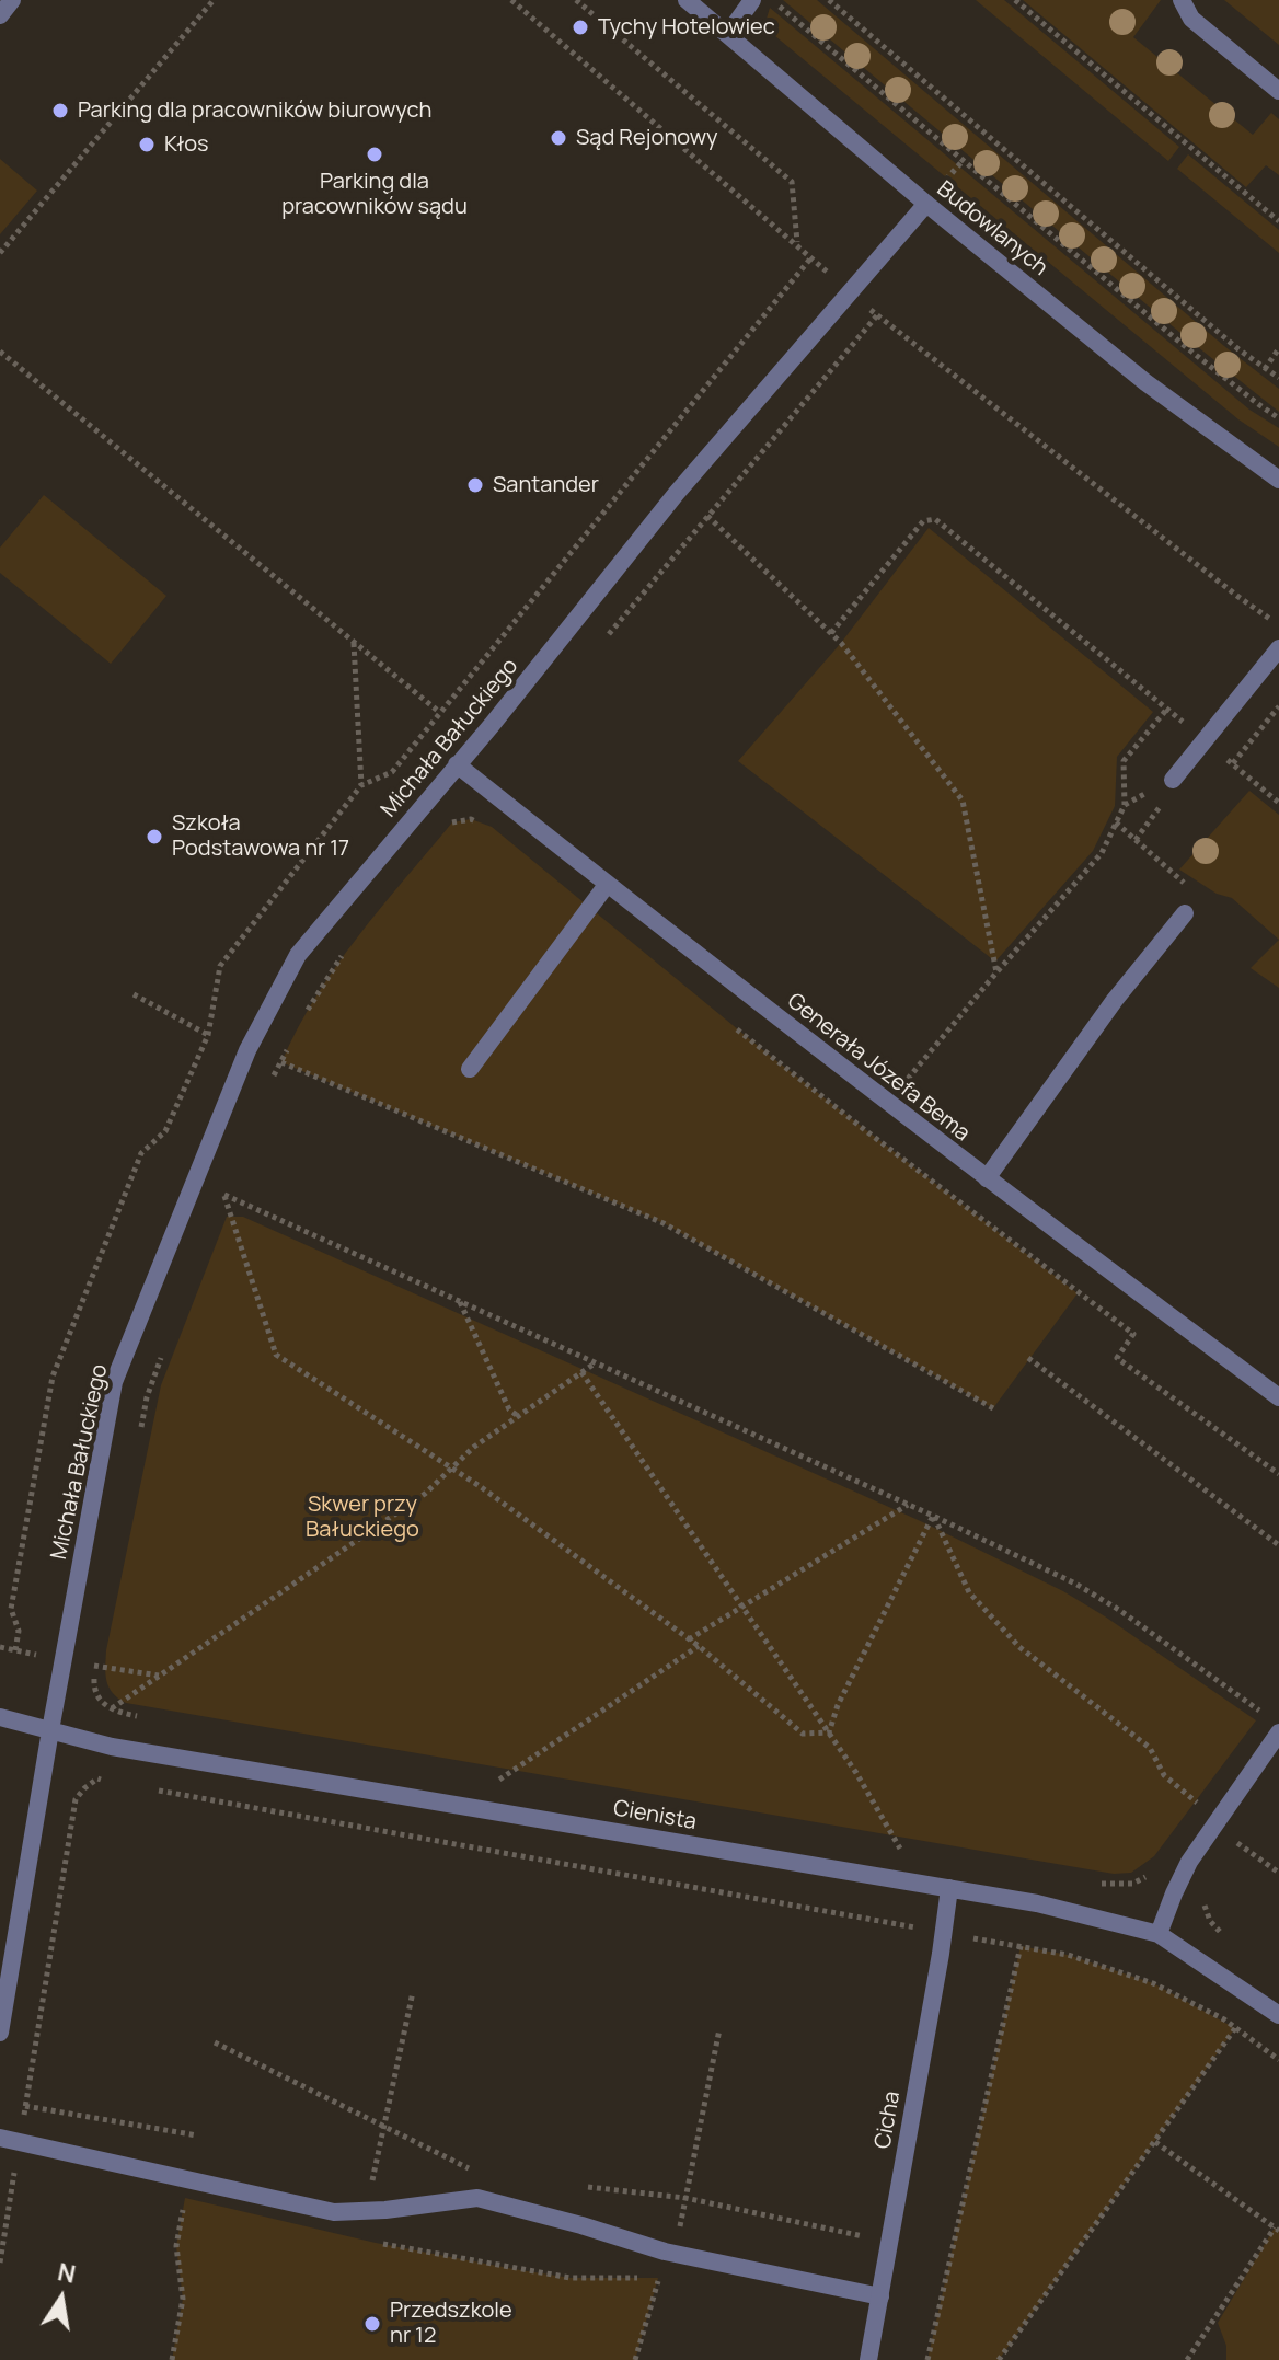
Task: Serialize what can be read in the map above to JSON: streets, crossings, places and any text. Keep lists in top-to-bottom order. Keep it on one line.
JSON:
{"streets":{"street":["Budowlanych","Michała Bałuckiego","Generała Józefa Bema","Cienista","Cicha"]},"crossings":[["Budowlanych","Michała Bałuckiego"],["Michała Bałuckiego","Generała Józefa Bema"],["Michała Bałuckiego","Cienista"],["Cienista","Cicha"]],"parks":["Skwer przy Bałuckiego"],"places":["Tychy Hotelowiec","Parking dla pracowników biurowych","Sąd Rejonowy","Kłos","Parking dla pracowników sądu","Santander","Szkoła Podstawowa nr 17","Przedszkole nr 12"],"north":"top"}
